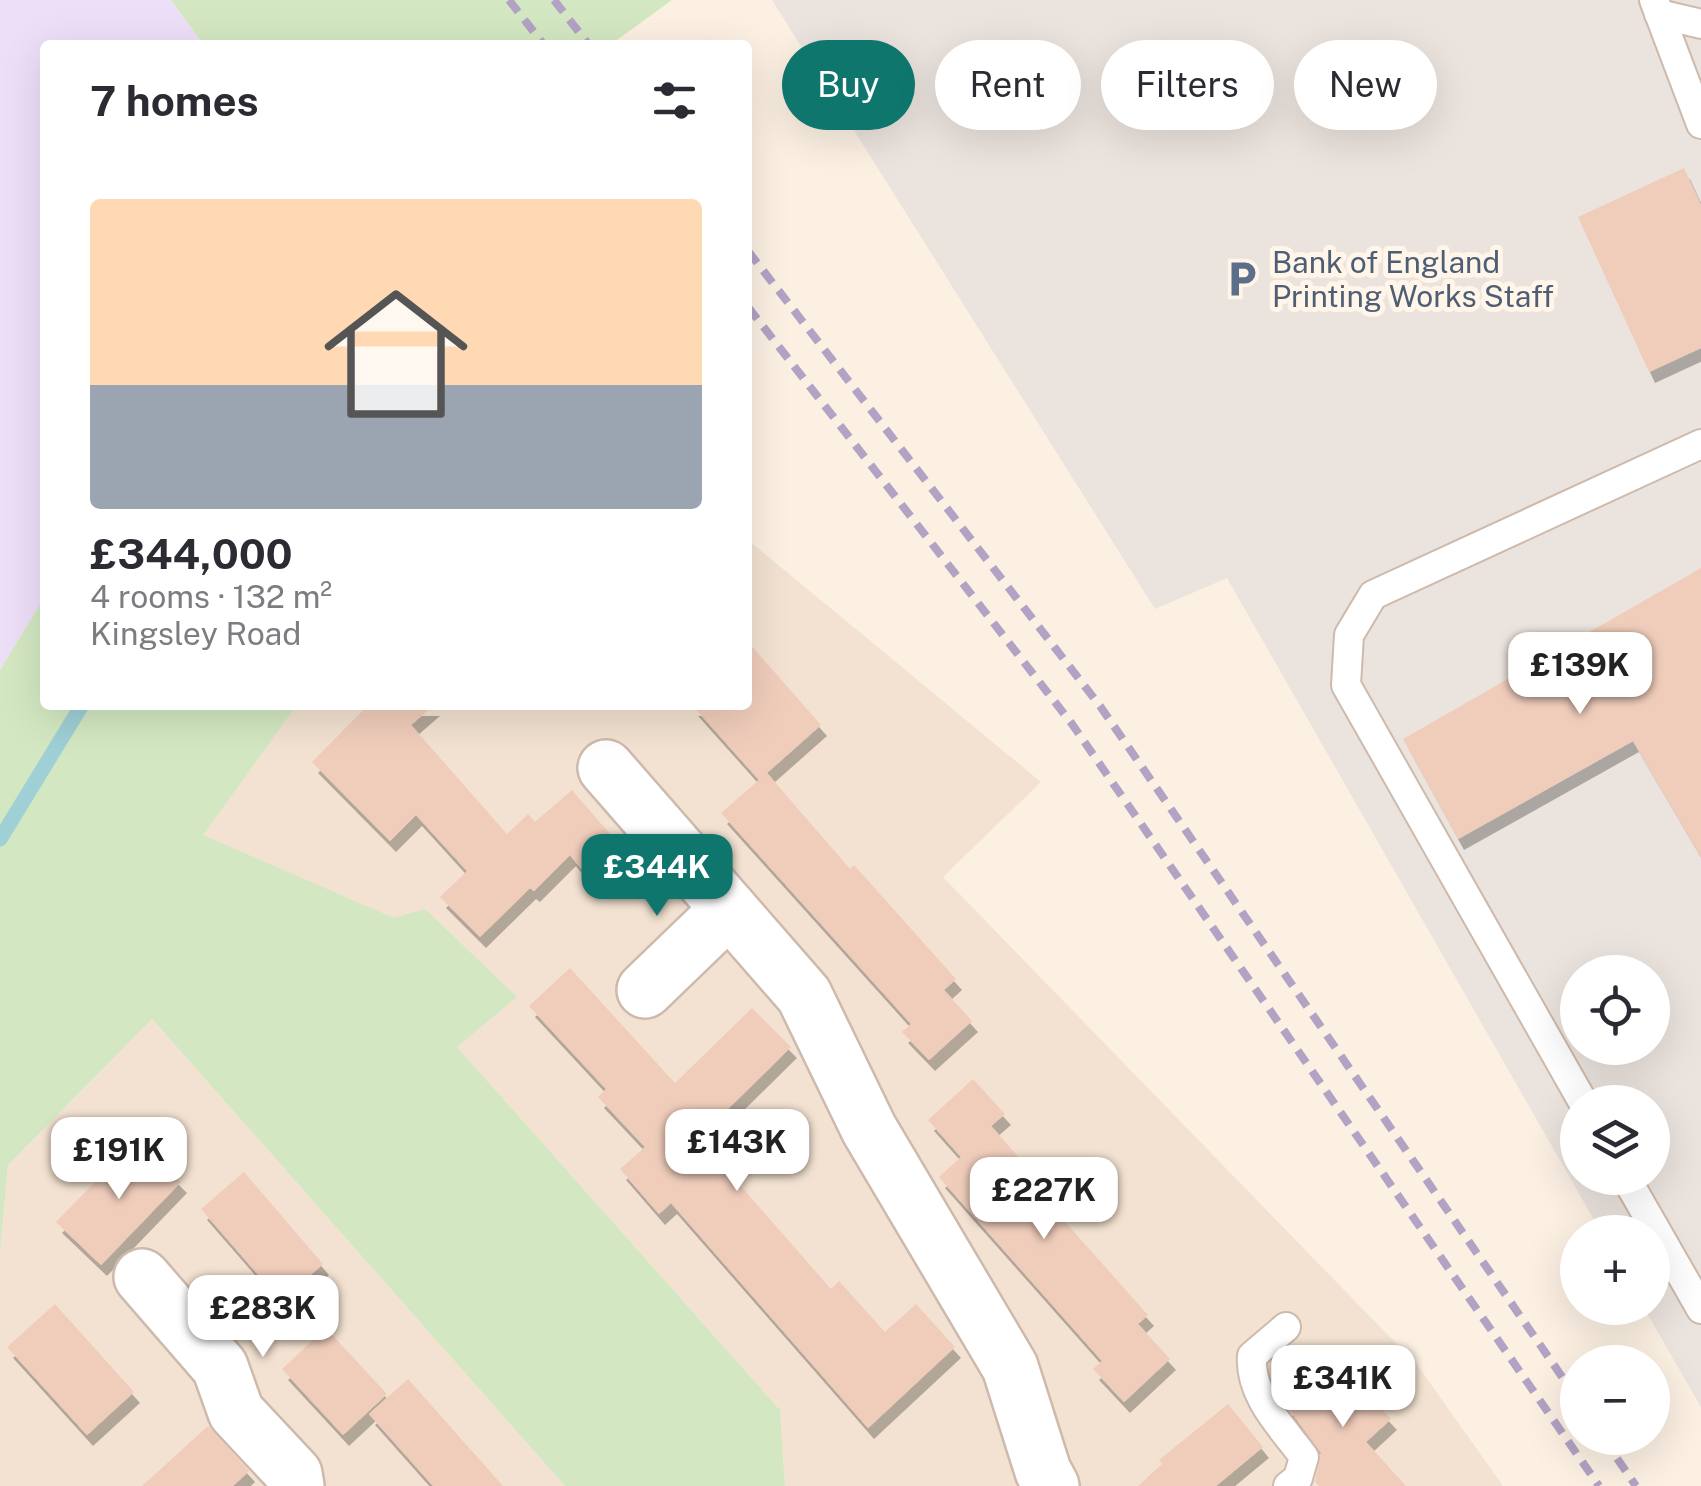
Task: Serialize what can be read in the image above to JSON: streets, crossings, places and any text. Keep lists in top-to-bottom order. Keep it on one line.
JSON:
{"places":{"parking":["Bank of England Printing Works Staff"]},"page":{"chip":["Buy","Rent","Filters","New"],"heading":"7 homes","list":[{"name":"£344,000","note":"4 rooms · 132 m² · Kingsley Road"}],"price":["£139K","£344K","£143K","£191K","£227K","£283K","£341K"],"map_buttons":["+","−"]}}
